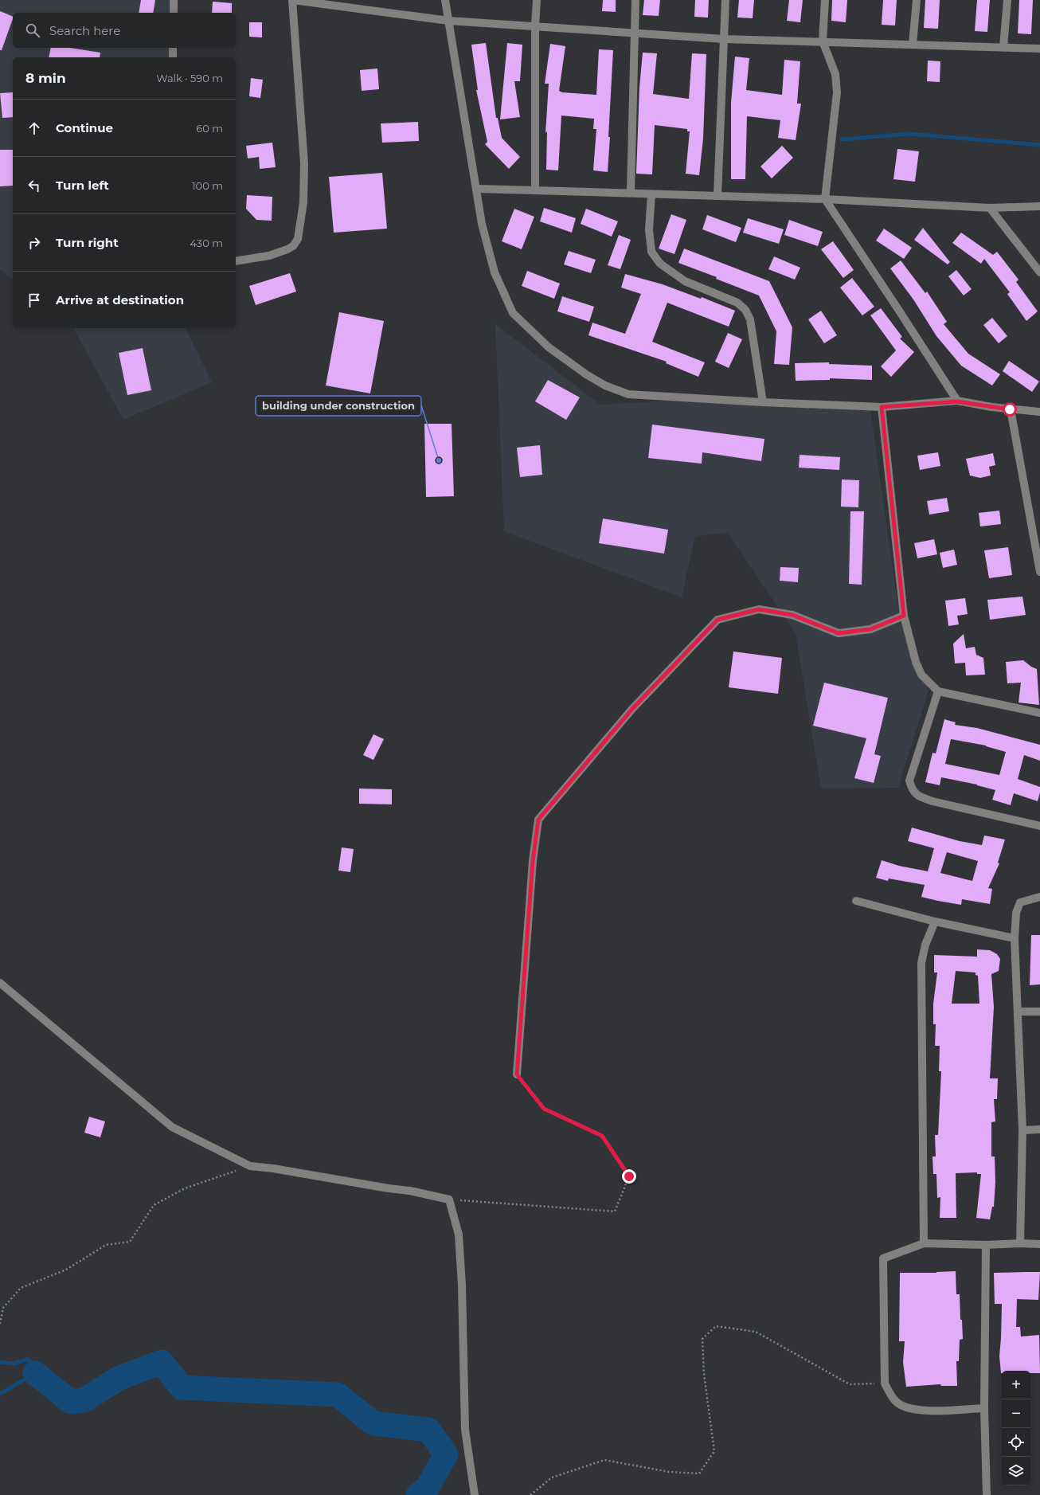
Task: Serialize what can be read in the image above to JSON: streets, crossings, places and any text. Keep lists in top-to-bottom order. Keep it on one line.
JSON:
{"places":["building under construction"],"page":{"search":"Search here","heading":["8 min","Walk · 590 m"],"list":[["Continue","60 m"],["Turn left","100 m"],["Turn right","430 m"],"Arrive at destination"],"map_buttons":["+","−"]}}
